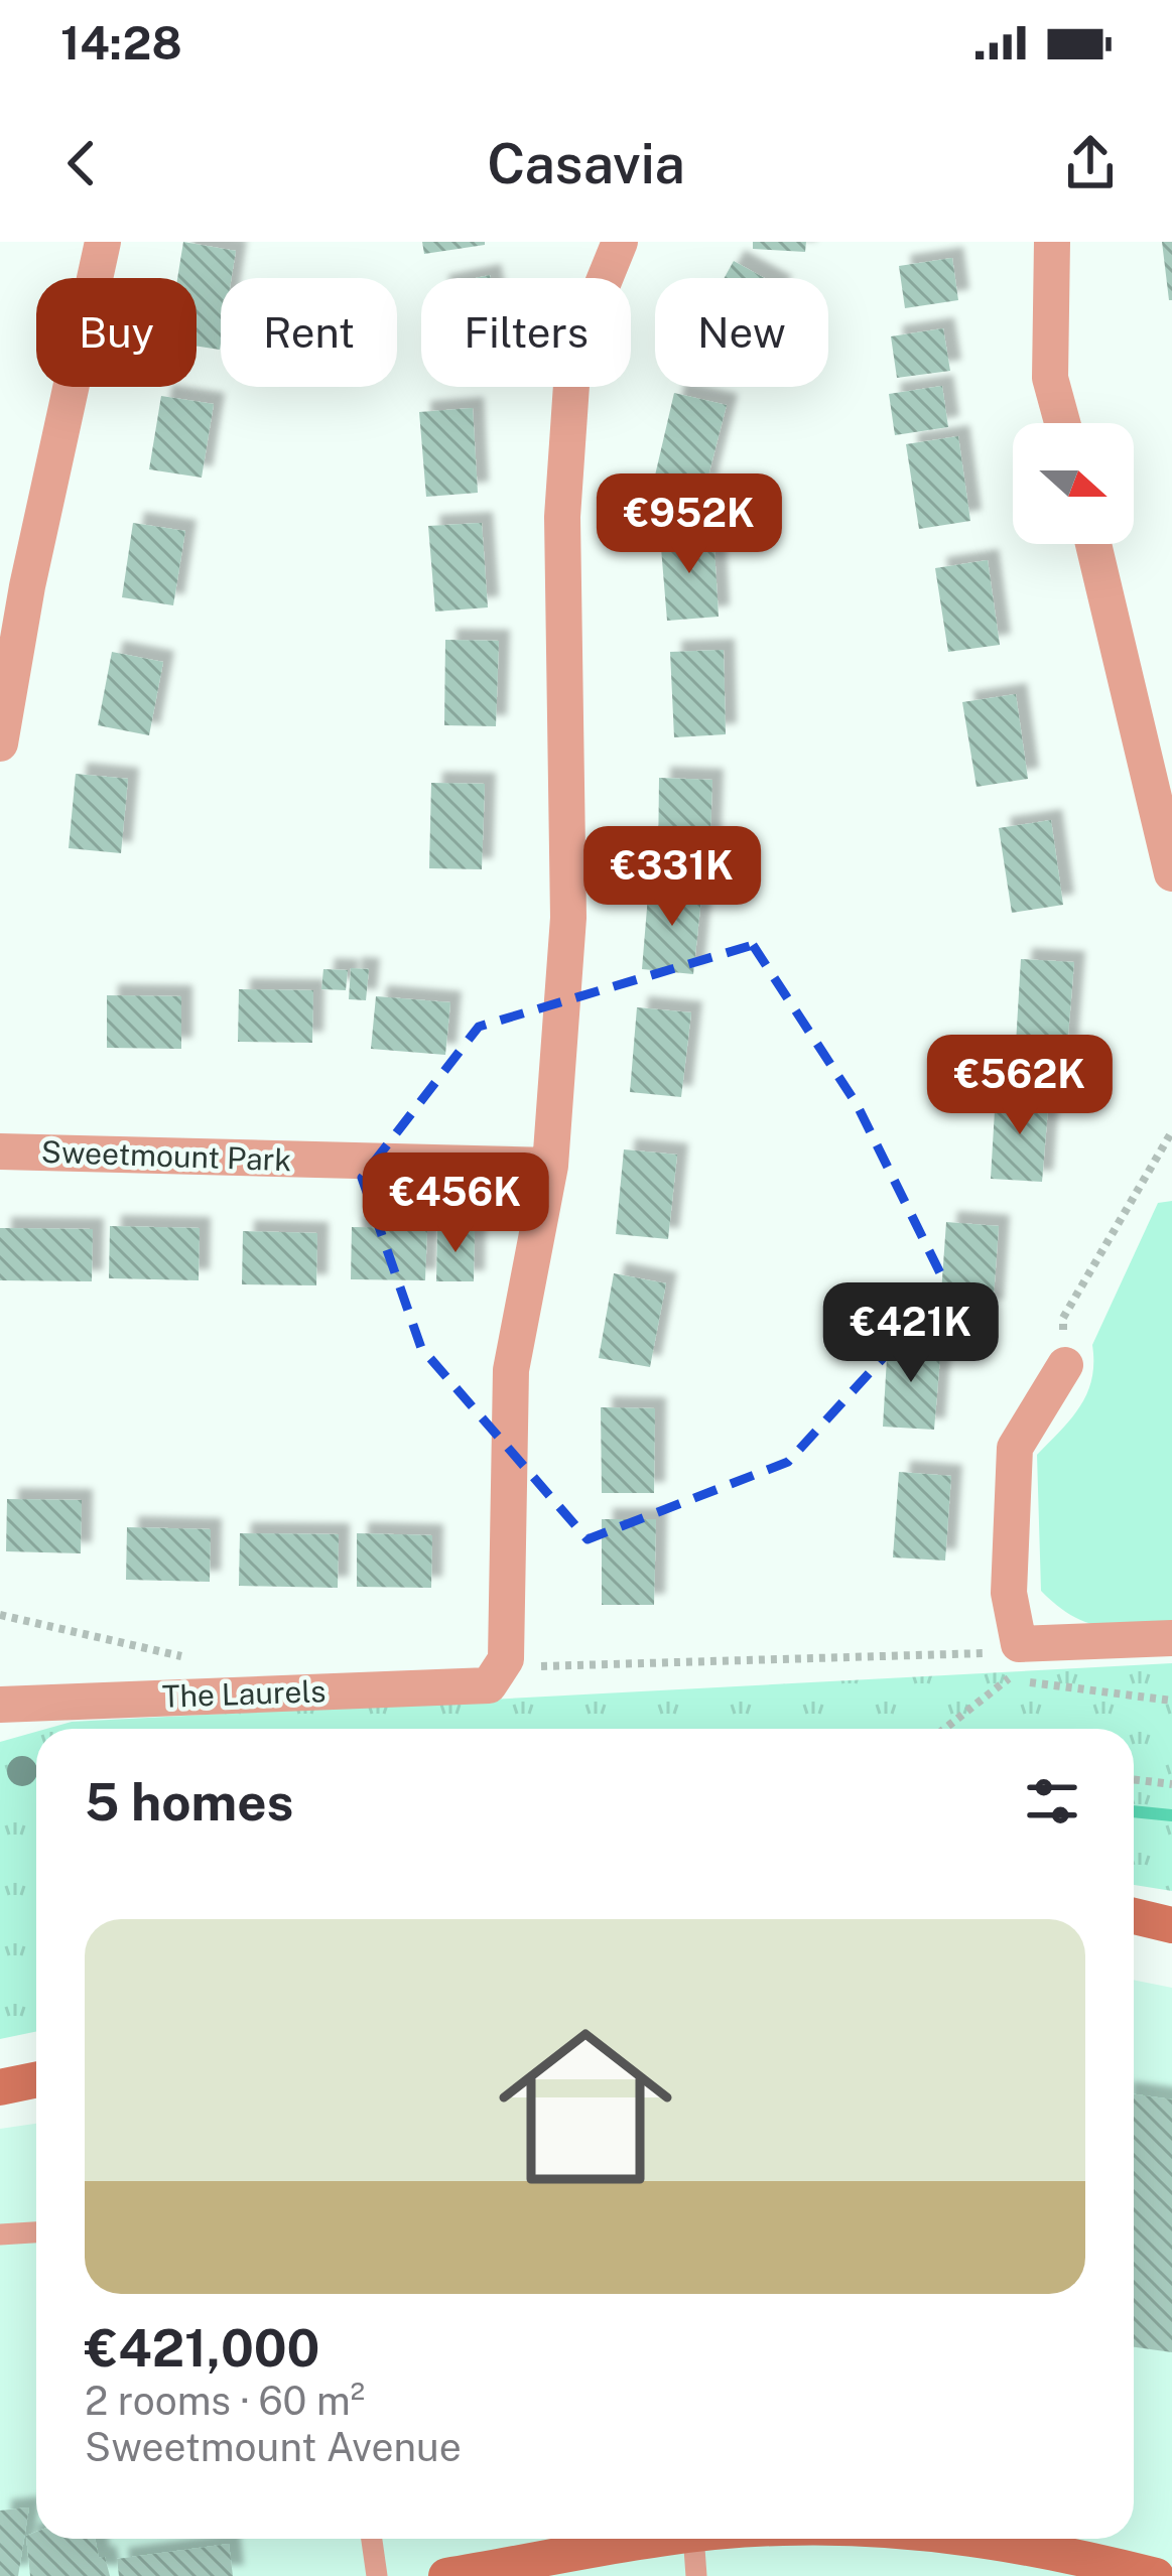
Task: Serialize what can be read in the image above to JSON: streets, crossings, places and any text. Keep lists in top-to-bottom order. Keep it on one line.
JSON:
{"streets":{"street":["Sweetmount Park","The Laurels"]},"north":"right","page":{"status":"14:28","header":"Casavia","chip":["Buy","Rent","Filters","New"],"price":["€952K","€331K","€562K","€456K","€421K"],"heading":"5 homes","list":[{"name":"€421,000","note":"2 rooms · 60 m² · Sweetmount Avenue"}]}}
